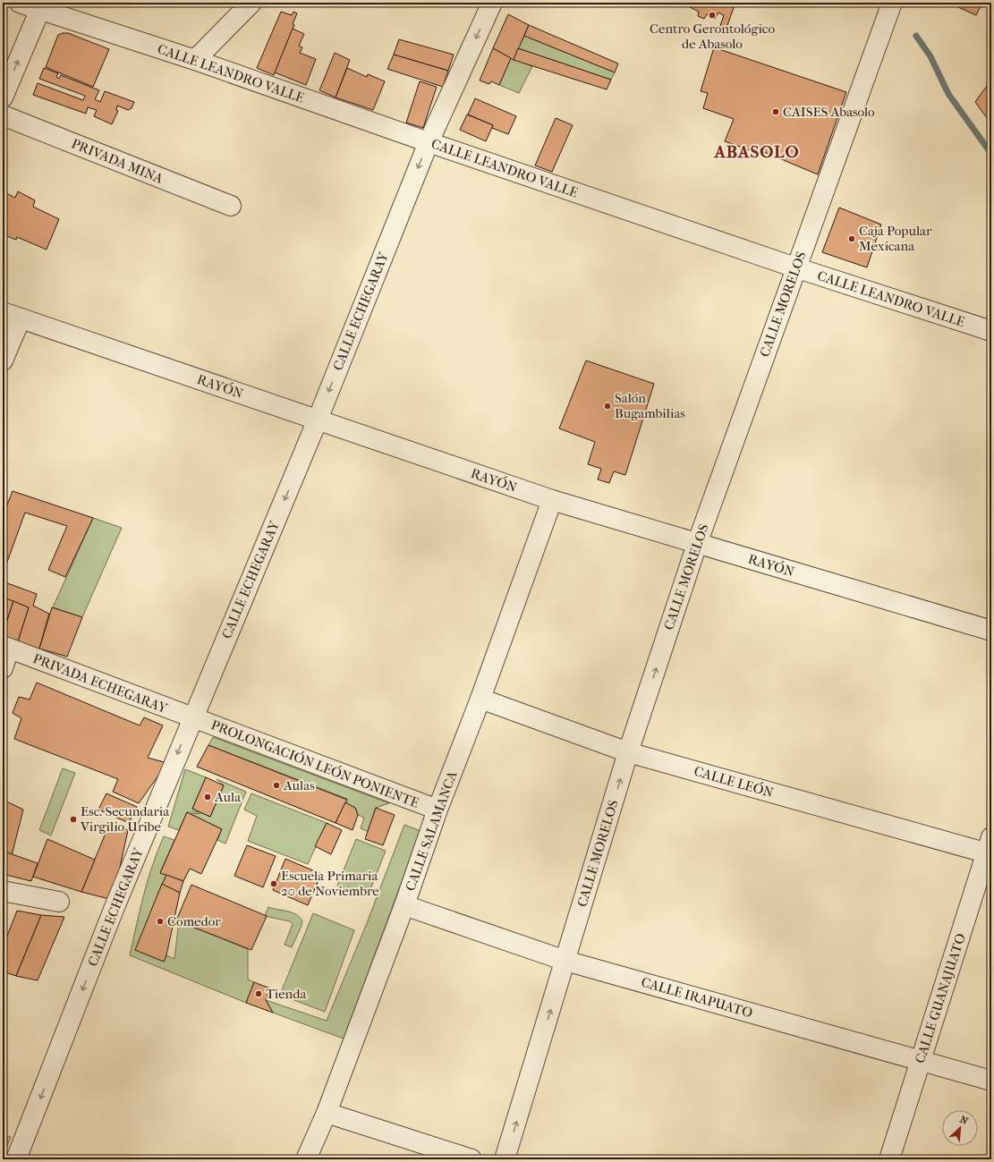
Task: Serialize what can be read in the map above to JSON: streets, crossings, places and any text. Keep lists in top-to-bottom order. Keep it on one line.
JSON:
{"streets":{"street":["CALLE LEANDRO VALLE","PRIVADA MINA","CALLE MORELOS","CALLE ECHEGARAY","RAYÓN","PRIVADA ECHEGARAY","PROLONGACIÓN LEÓN PONIENTE","CALLE LEÓN","CALLE SALAMANCA","CALLE IRAPUATO","CALLE GUANAJUATO"]},"crossings":[["CALLE LEANDRO VALLE","CALLE MORELOS"],["CALLE LEANDRO VALLE","CALLE ECHEGARAY"],["CALLE MORELOS","RAYÓN"],["CALLE MORELOS","CALLE LEÓN"],["CALLE MORELOS","CALLE IRAPUATO"],["CALLE ECHEGARAY","RAYÓN"],["CALLE ECHEGARAY","PRIVADA ECHEGARAY"],["CALLE ECHEGARAY","PROLONGACIÓN LEÓN PONIENTE"],["RAYÓN","CALLE SALAMANCA"],["PRIVADA ECHEGARAY","PROLONGACIÓN LEÓN PONIENTE"],["PROLONGACIÓN LEÓN PONIENTE","CALLE SALAMANCA"],["CALLE LEÓN","CALLE SALAMANCA"],["CALLE LEÓN","CALLE GUANAJUATO"],["CALLE SALAMANCA","CALLE IRAPUATO"],["CALLE IRAPUATO","CALLE GUANAJUATO"]],"one_way":["CALLE MORELOS","CALLE ECHEGARAY"],"districts":["ABASOLO"],"places":["Centro Gerontológico de Abasolo","CAISES Abasolo","Caja Popular Mexicana","Salón Bugambilias","Aulas","Aula","Esc. Secundaria Virgilio Uribe","Escuela Primaria 20 de Noviembre","Comedor","Tienda"],"north":"top right"}
